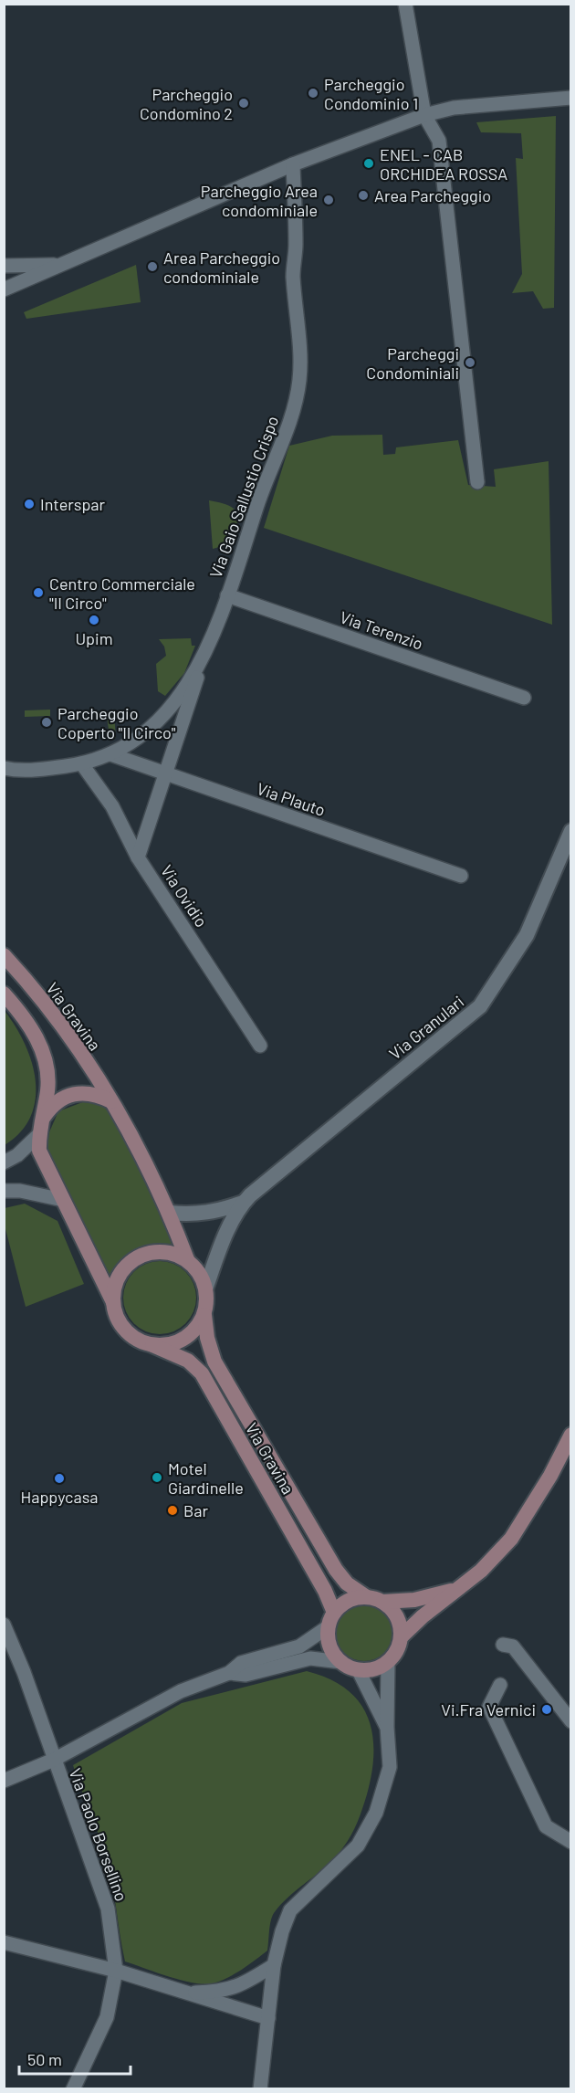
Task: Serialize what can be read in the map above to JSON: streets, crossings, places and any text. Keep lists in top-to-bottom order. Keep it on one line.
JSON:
{"streets":{"main road":["Via Gravina"],"street":["Via Gaio Sallustio Crispo","Via Terenzio","Via Plauto","Via Ovidio","Via Granulari","Via Paolo Borsellino"]},"crossings":[["Via Gaio Sallustio Crispo","Via Terenzio"],["Via Gaio Sallustio Crispo","Via Plauto"],["Via Gaio Sallustio Crispo","Via Ovidio"]],"places":["Parcheggio Condominio 1","Parcheggio Condomino 2","ENEL - CAB ORCHIDEA ROSSA","Area Parcheggio","Parcheggio Area condominiale","Area Parcheggio condominiale","Parcheggi Condominiali","Interspar","Centro Commerciale \"Il Circo\"","Upim","Parcheggio Coperto \"Il Circo\"","Motel Giardinelle","Happycasa","Bar","Vi.Fra Vernici"],"scale_bar":"50 m"}
